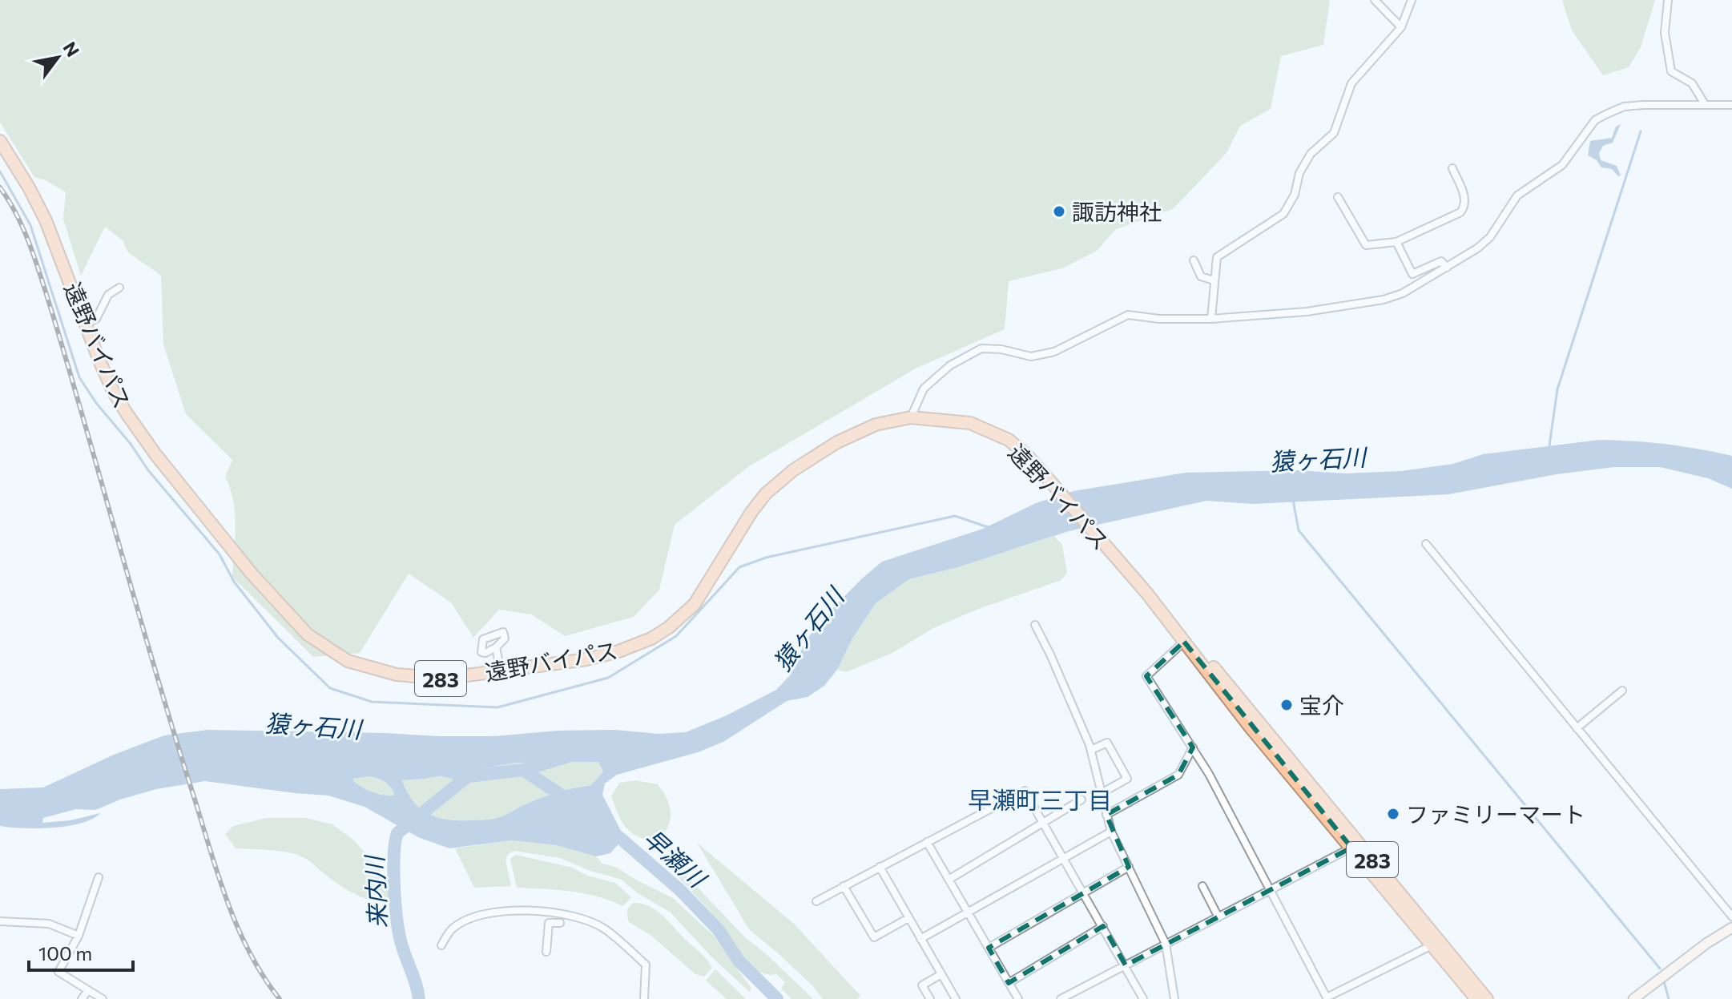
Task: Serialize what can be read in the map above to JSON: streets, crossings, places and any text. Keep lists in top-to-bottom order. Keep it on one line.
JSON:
{"streets":{"highway":["遠野バイパス","283"]},"districts":["早瀬町三丁目"],"water":["猿ヶ石川","早瀬川","来内川"],"places":["諏訪神社","宝介","ファミリーマート"],"scale_bar":"100 m","north":"top right"}
